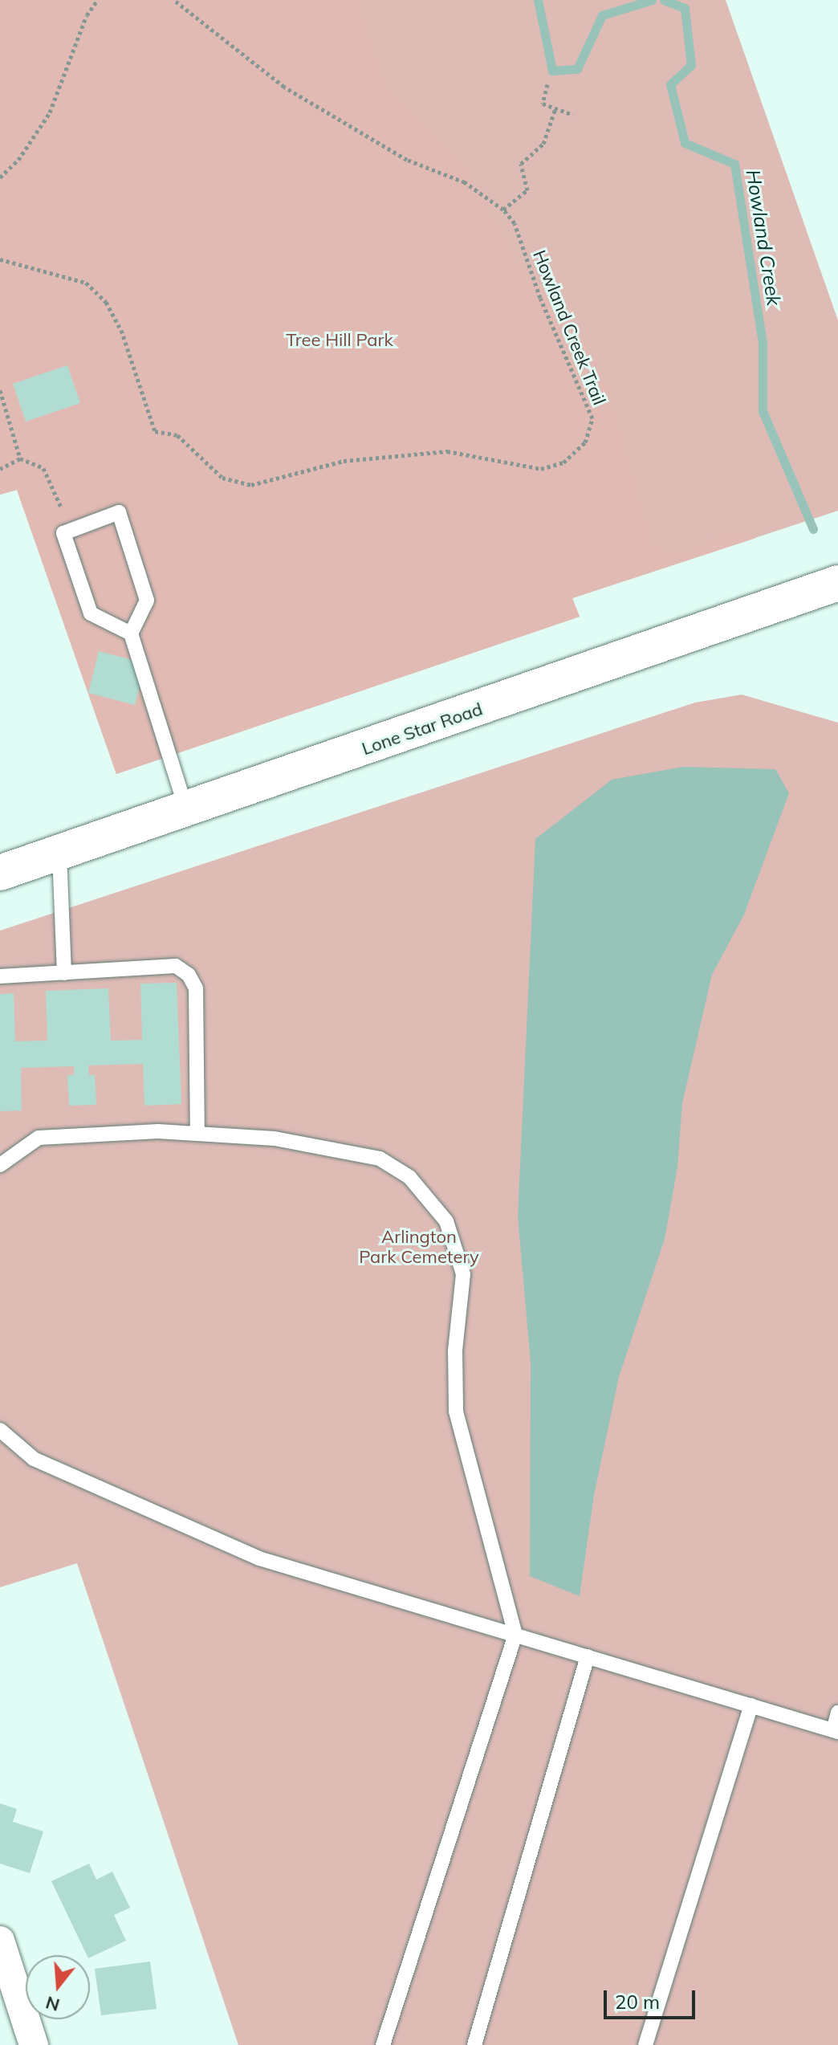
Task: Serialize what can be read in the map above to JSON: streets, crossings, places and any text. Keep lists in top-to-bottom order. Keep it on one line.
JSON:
{"streets":{"street":["Lone Star Road"],"path":["Howland Creek Trail"]},"water":["Howland Creek"],"parks":["Tree Hill Park","Arlington Park Cemetery"],"scale_bar":"20 m","north":"bottom"}
